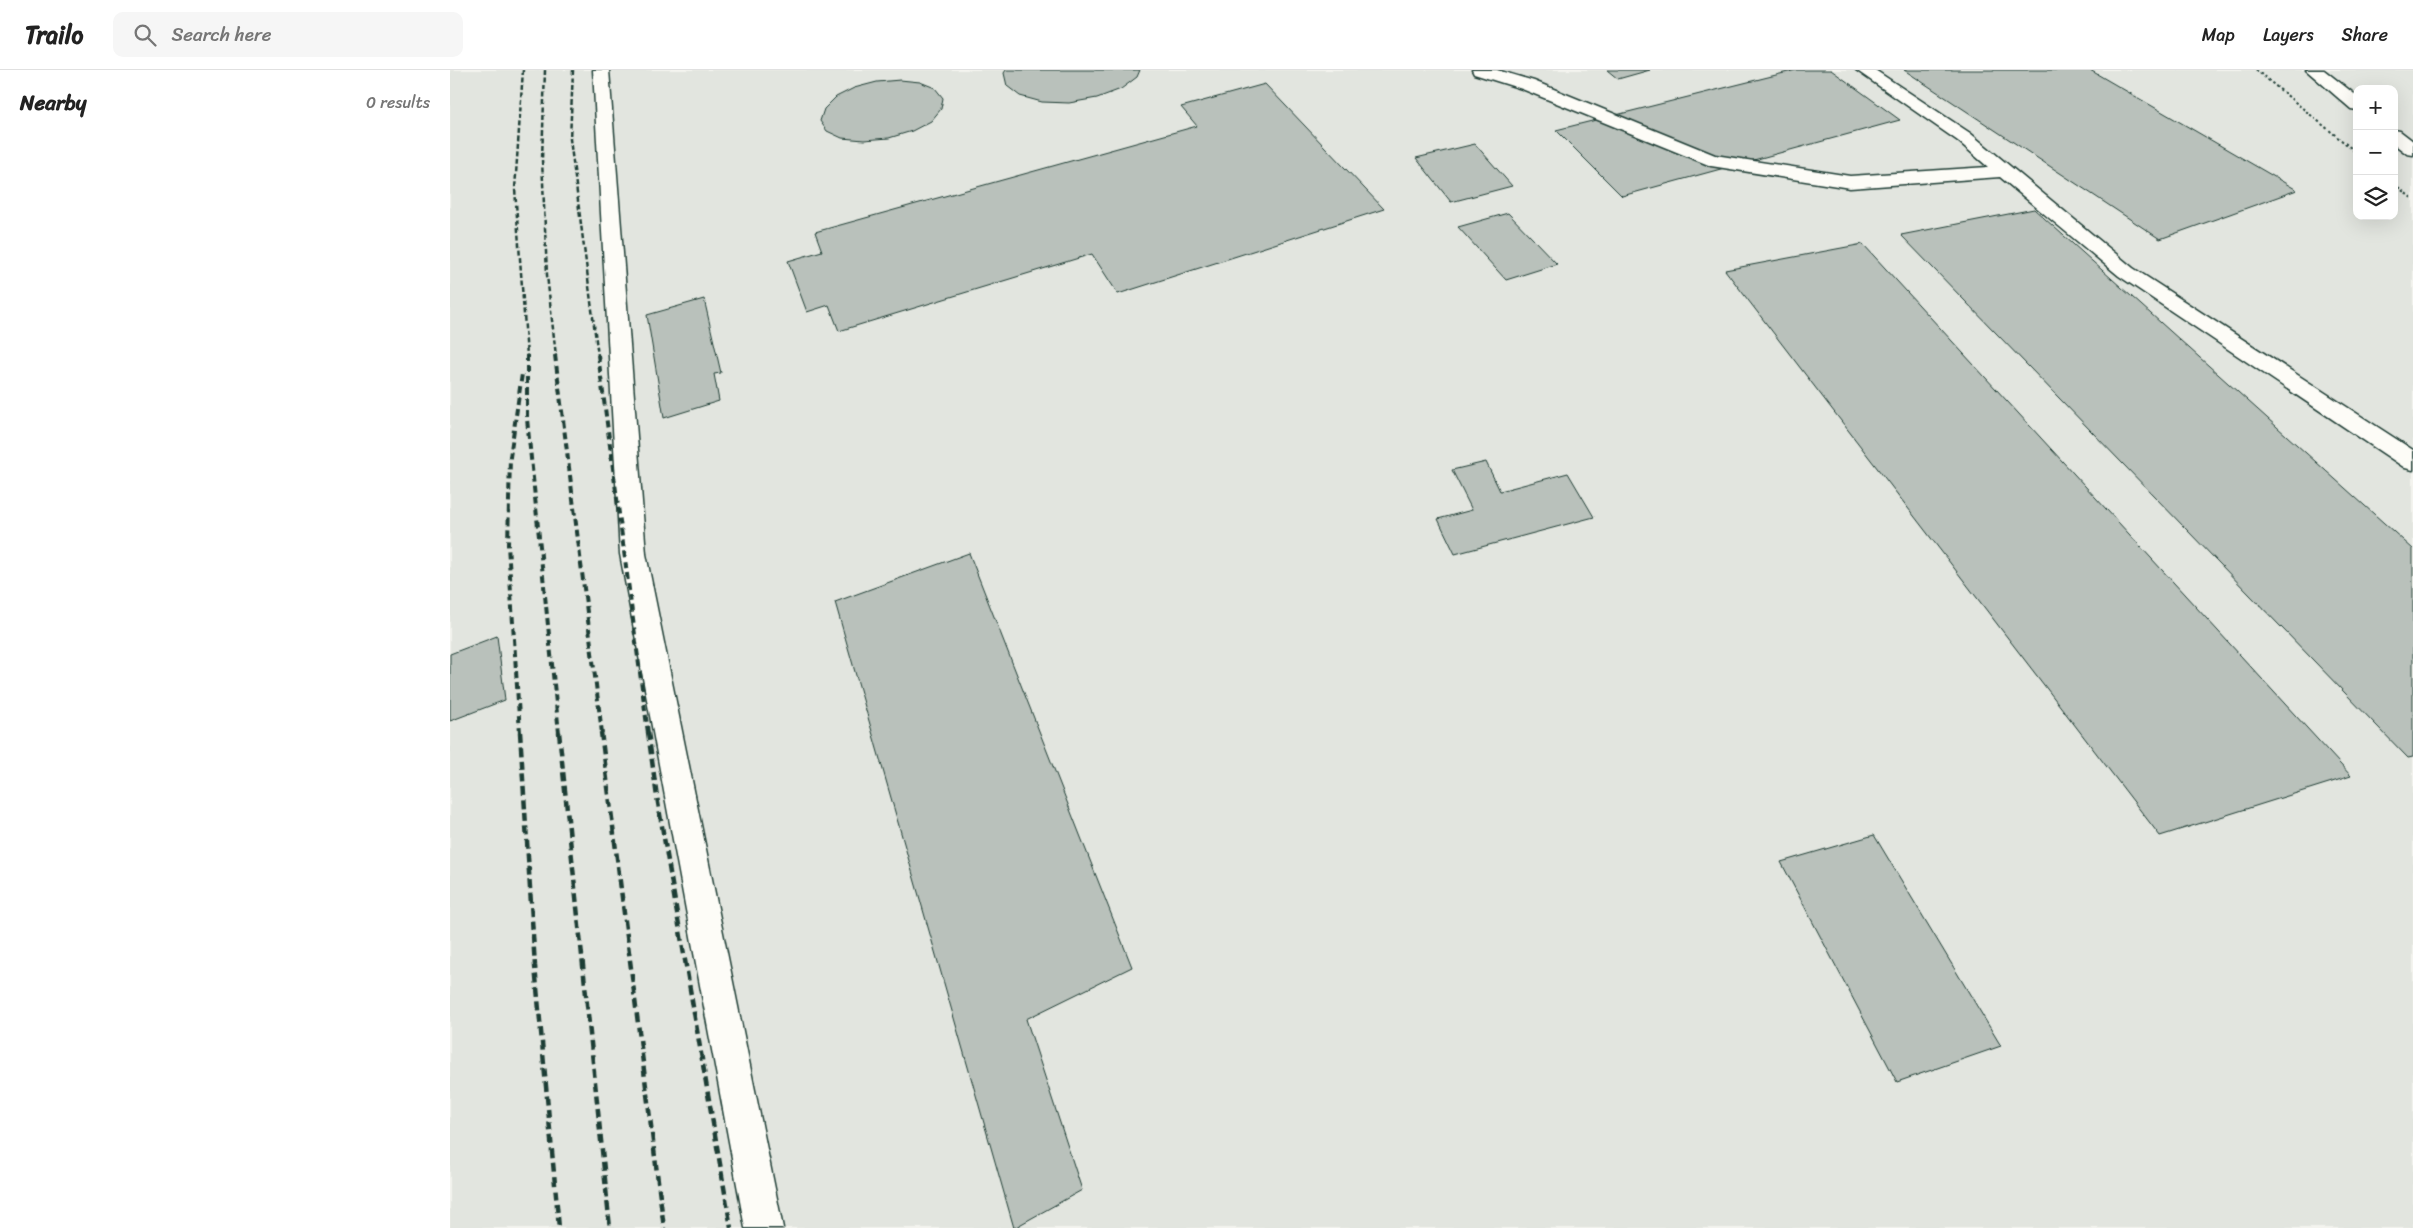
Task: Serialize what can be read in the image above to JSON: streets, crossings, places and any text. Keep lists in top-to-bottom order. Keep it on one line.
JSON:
{"page":{"header":"Trailo","search":"Search here","nav":["Map","Layers","Share"],"heading":["Nearby","0 results"],"map_buttons":["+","−"]}}
